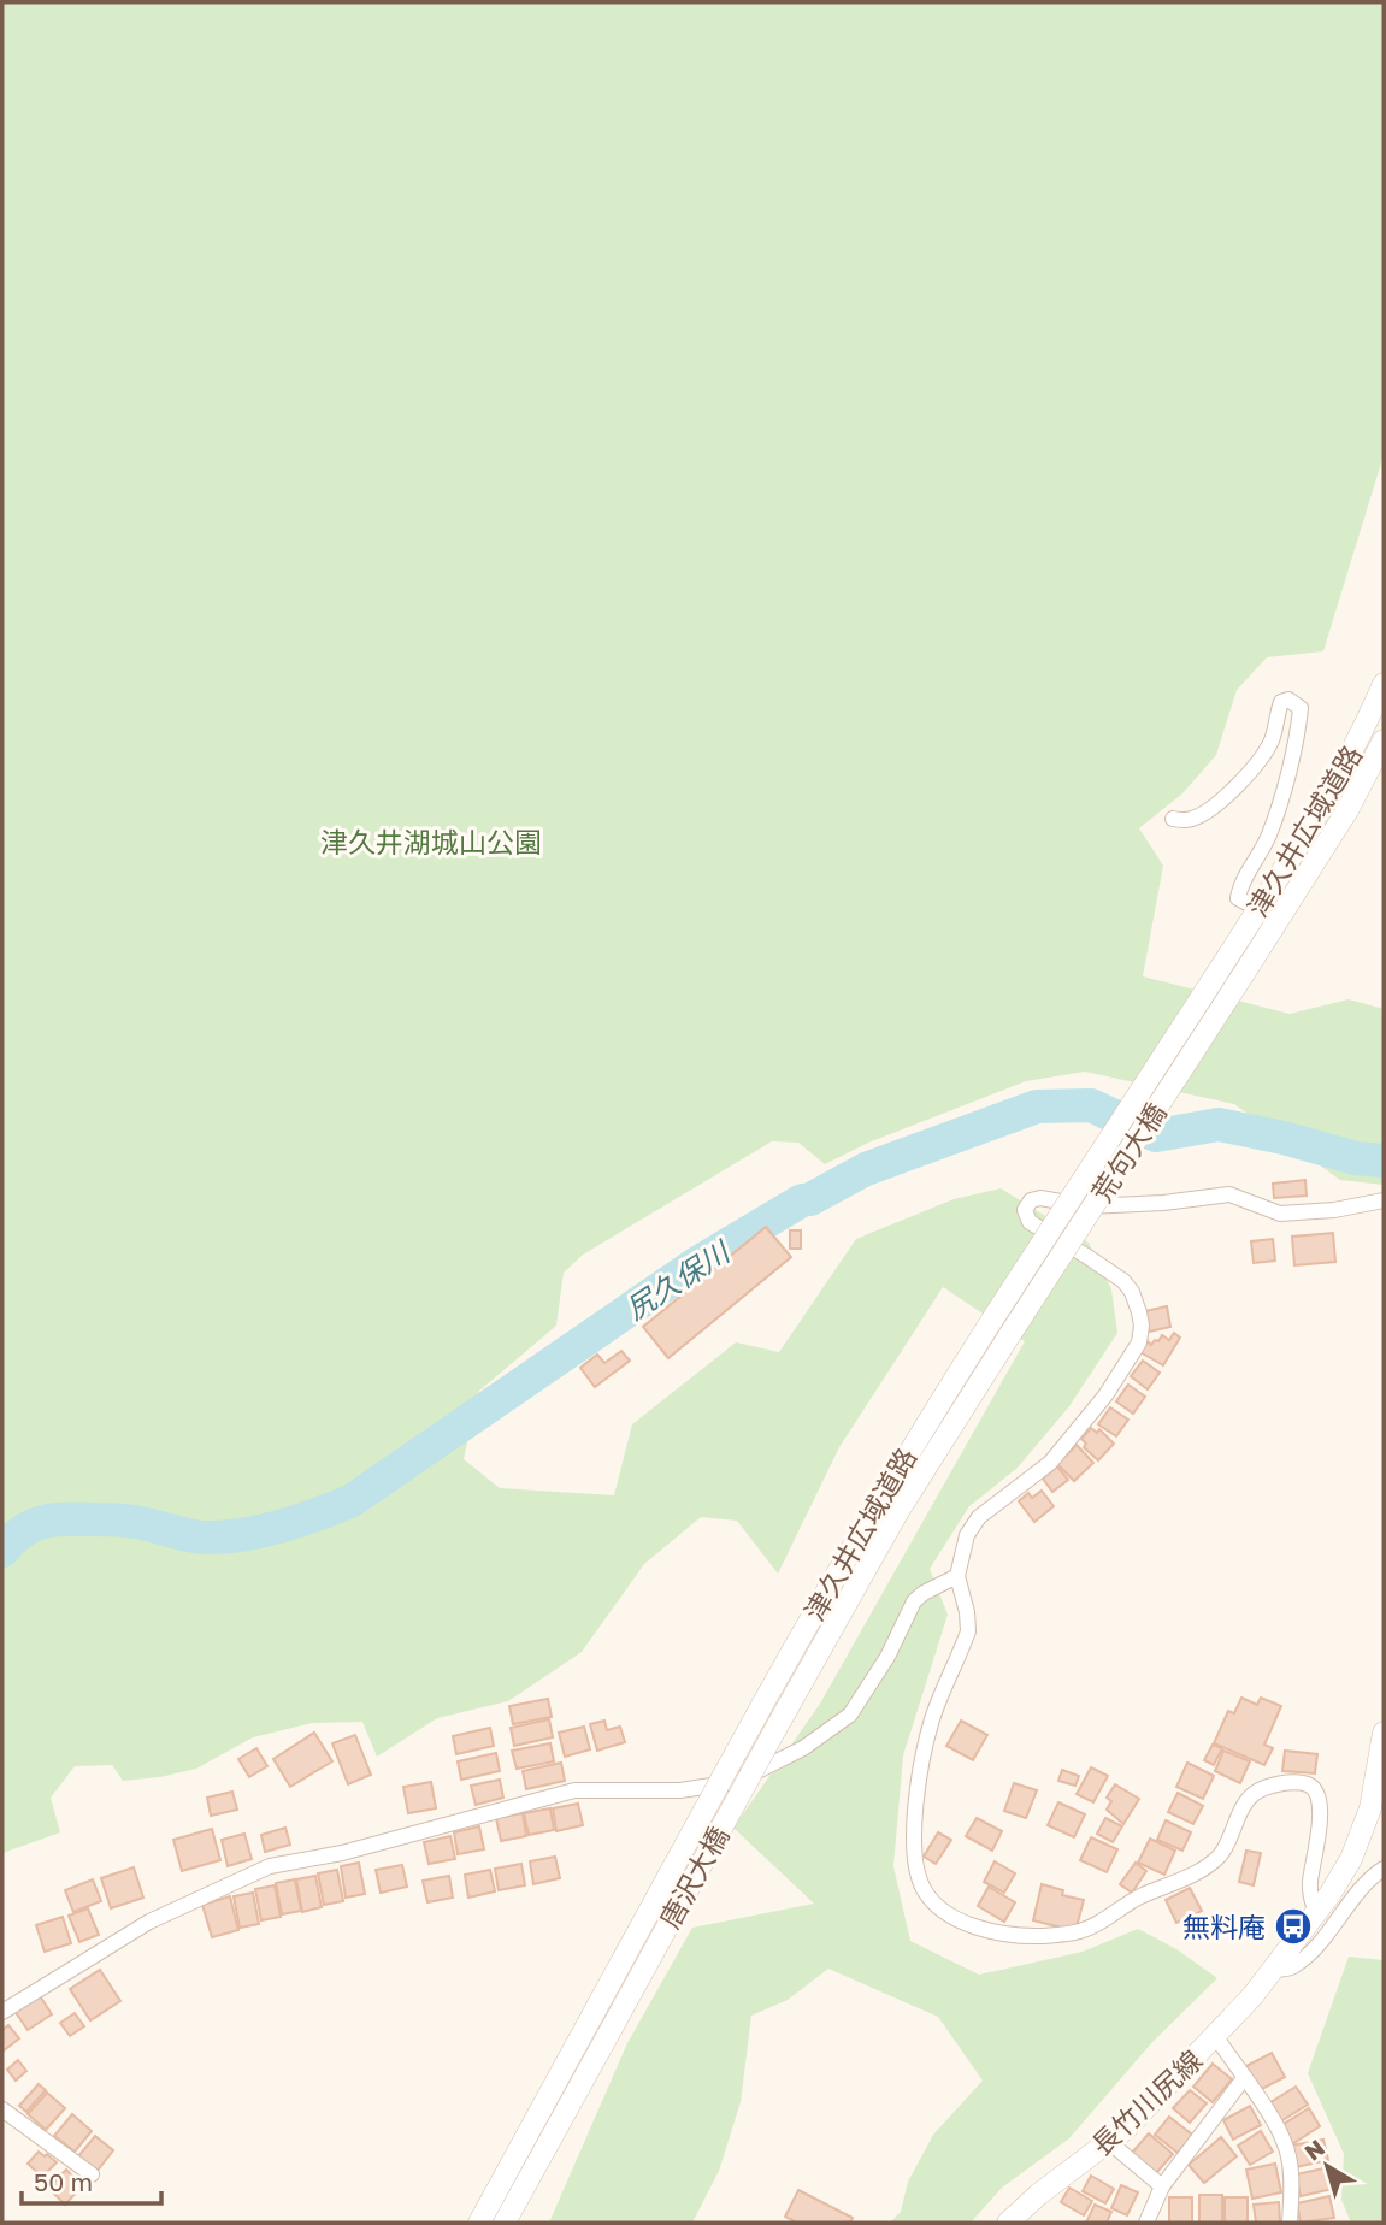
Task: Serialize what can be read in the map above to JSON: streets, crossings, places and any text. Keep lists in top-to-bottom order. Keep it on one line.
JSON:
{"streets":{"main road":["津久井広域道路","荒句大橋","唐沢大橋","長竹川尻線"]},"crossings":[["津久井広域道路","荒句大橋"],["津久井広域道路","唐沢大橋"]],"water":["尻久保川"],"parks":["津久井湖城山公園"],"places":{"bus stop":["無料庵"]},"scale_bar":"50 m","north":"top left"}
